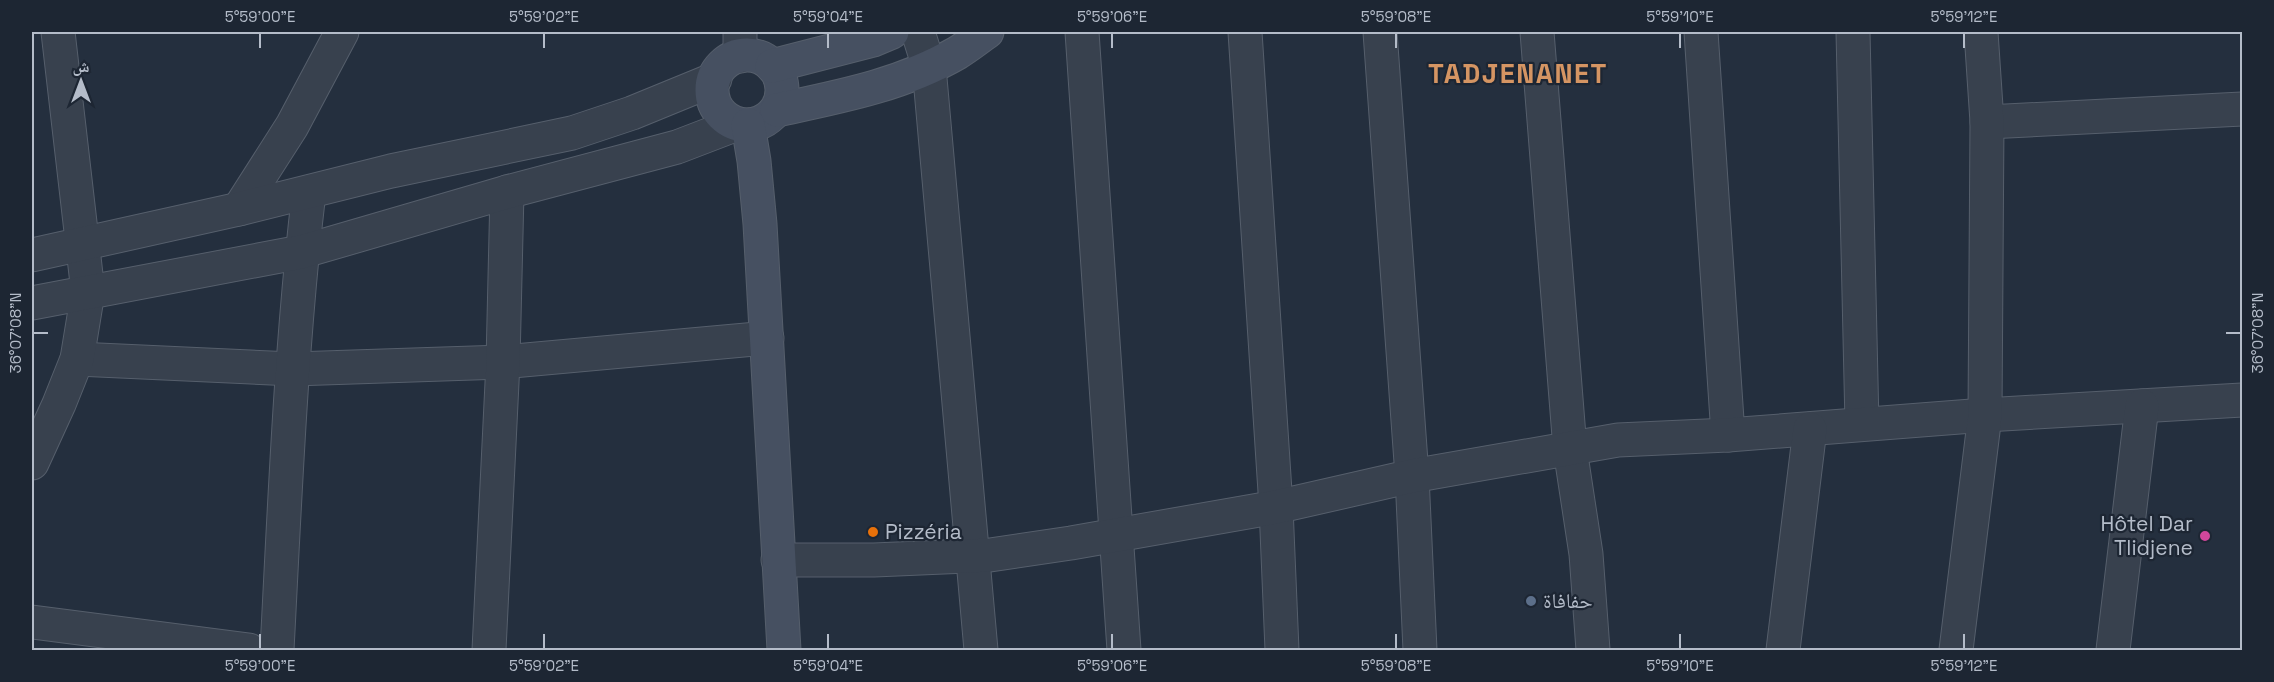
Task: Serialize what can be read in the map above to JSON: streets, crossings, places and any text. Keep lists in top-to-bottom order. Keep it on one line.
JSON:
{"districts":["TADJENANET"],"places":["Pizzéria","Hôtel Dar Tlidjene","حفافاة"],"north":"top","coordinates":["5°59'00\"E","5°59'02\"E","5°59'04\"E","5°59'06\"E","5°59'08\"E","5°59'10\"E","5°59'12\"E","36°07'08\"N"]}
